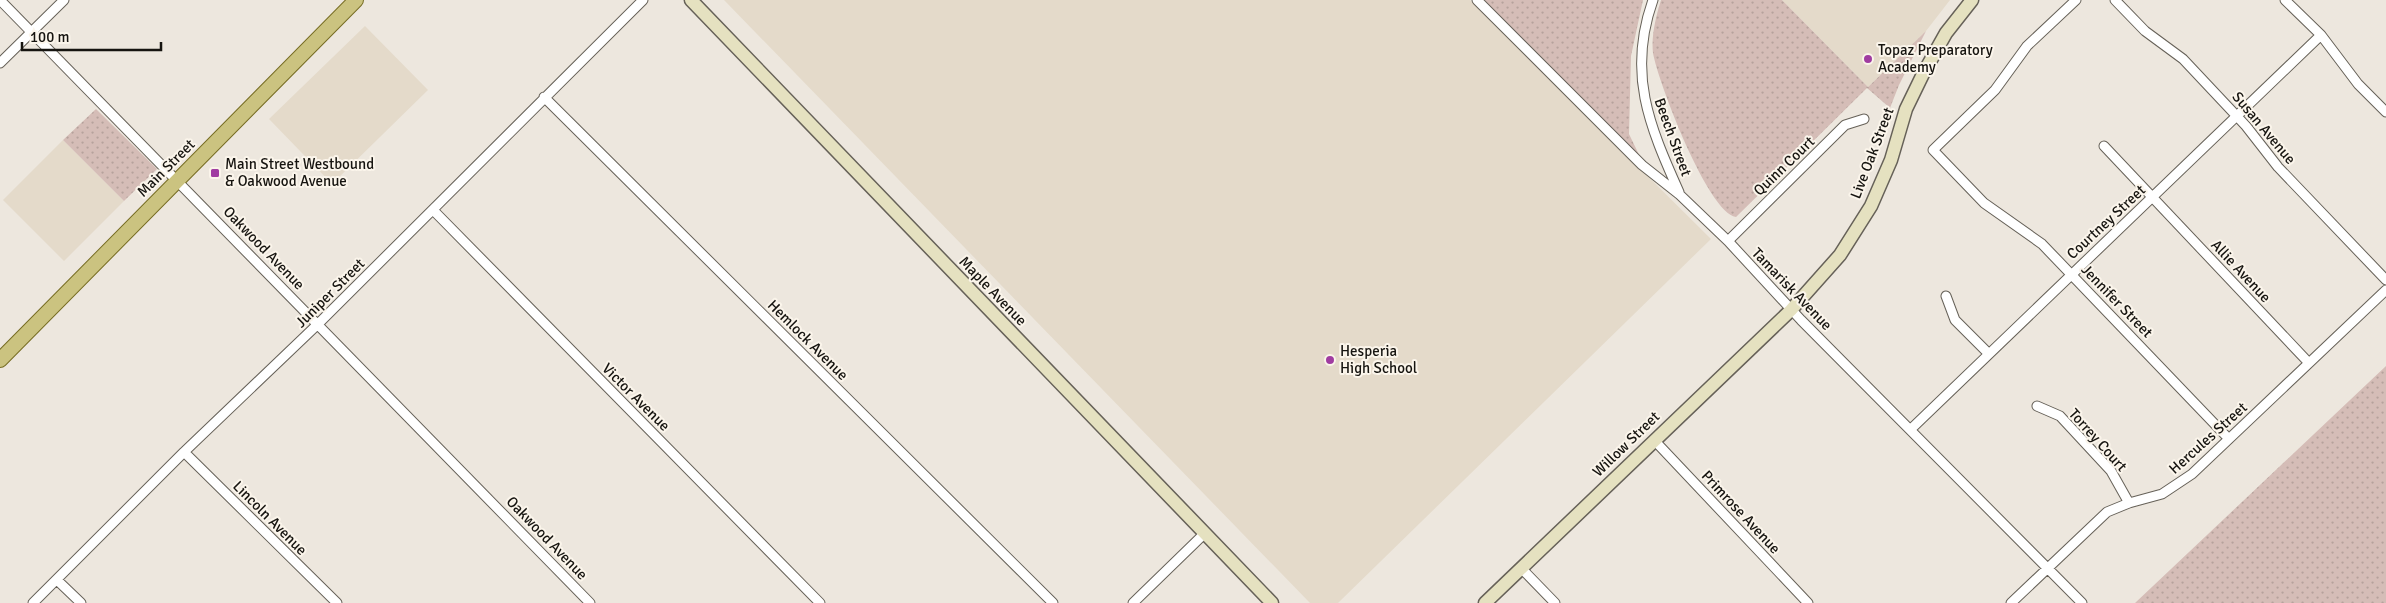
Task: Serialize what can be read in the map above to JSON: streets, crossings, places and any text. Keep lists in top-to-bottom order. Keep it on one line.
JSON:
{"streets":{"main road":["Main Street"],"street":["Susan Avenue","Beech Street","Live Oak Street","Quinn Court","Courtney Street","Oakwood Avenue","Allie Avenue","Tamarisk Avenue","Maple Avenue","Juniper Street","Jennifer Street","Hemlock Avenue","Victor Avenue","Hercules Street","Torrey Court","Willow Street","Primrose Avenue","Lincoln Avenue"]},"crossings":[["Susan Avenue","Courtney Street"],["Beech Street","Tamarisk Avenue"],["Live Oak Street","Tamarisk Avenue"],["Live Oak Street","Willow Street"],["Quinn Court","Tamarisk Avenue"],["Main Street","Oakwood Avenue"],["Courtney Street","Allie Avenue"],["Courtney Street","Tamarisk Avenue"],["Courtney Street","Jennifer Street"],["Oakwood Avenue","Juniper Street"],["Allie Avenue","Hercules Street"],["Tamarisk Avenue","Hercules Street"],["Tamarisk Avenue","Willow Street"],["Juniper Street","Hemlock Avenue"],["Juniper Street","Victor Avenue"],["Juniper Street","Lincoln Avenue"],["Jennifer Street","Hercules Street"],["Hercules Street","Torrey Court"],["Willow Street","Primrose Avenue"]],"places":{"other":["Topaz Preparatory Academy","Hesperia High School"],"transit":["Main Street Westbound & Oakwood Avenue"]},"scale_bar":"100 m"}
